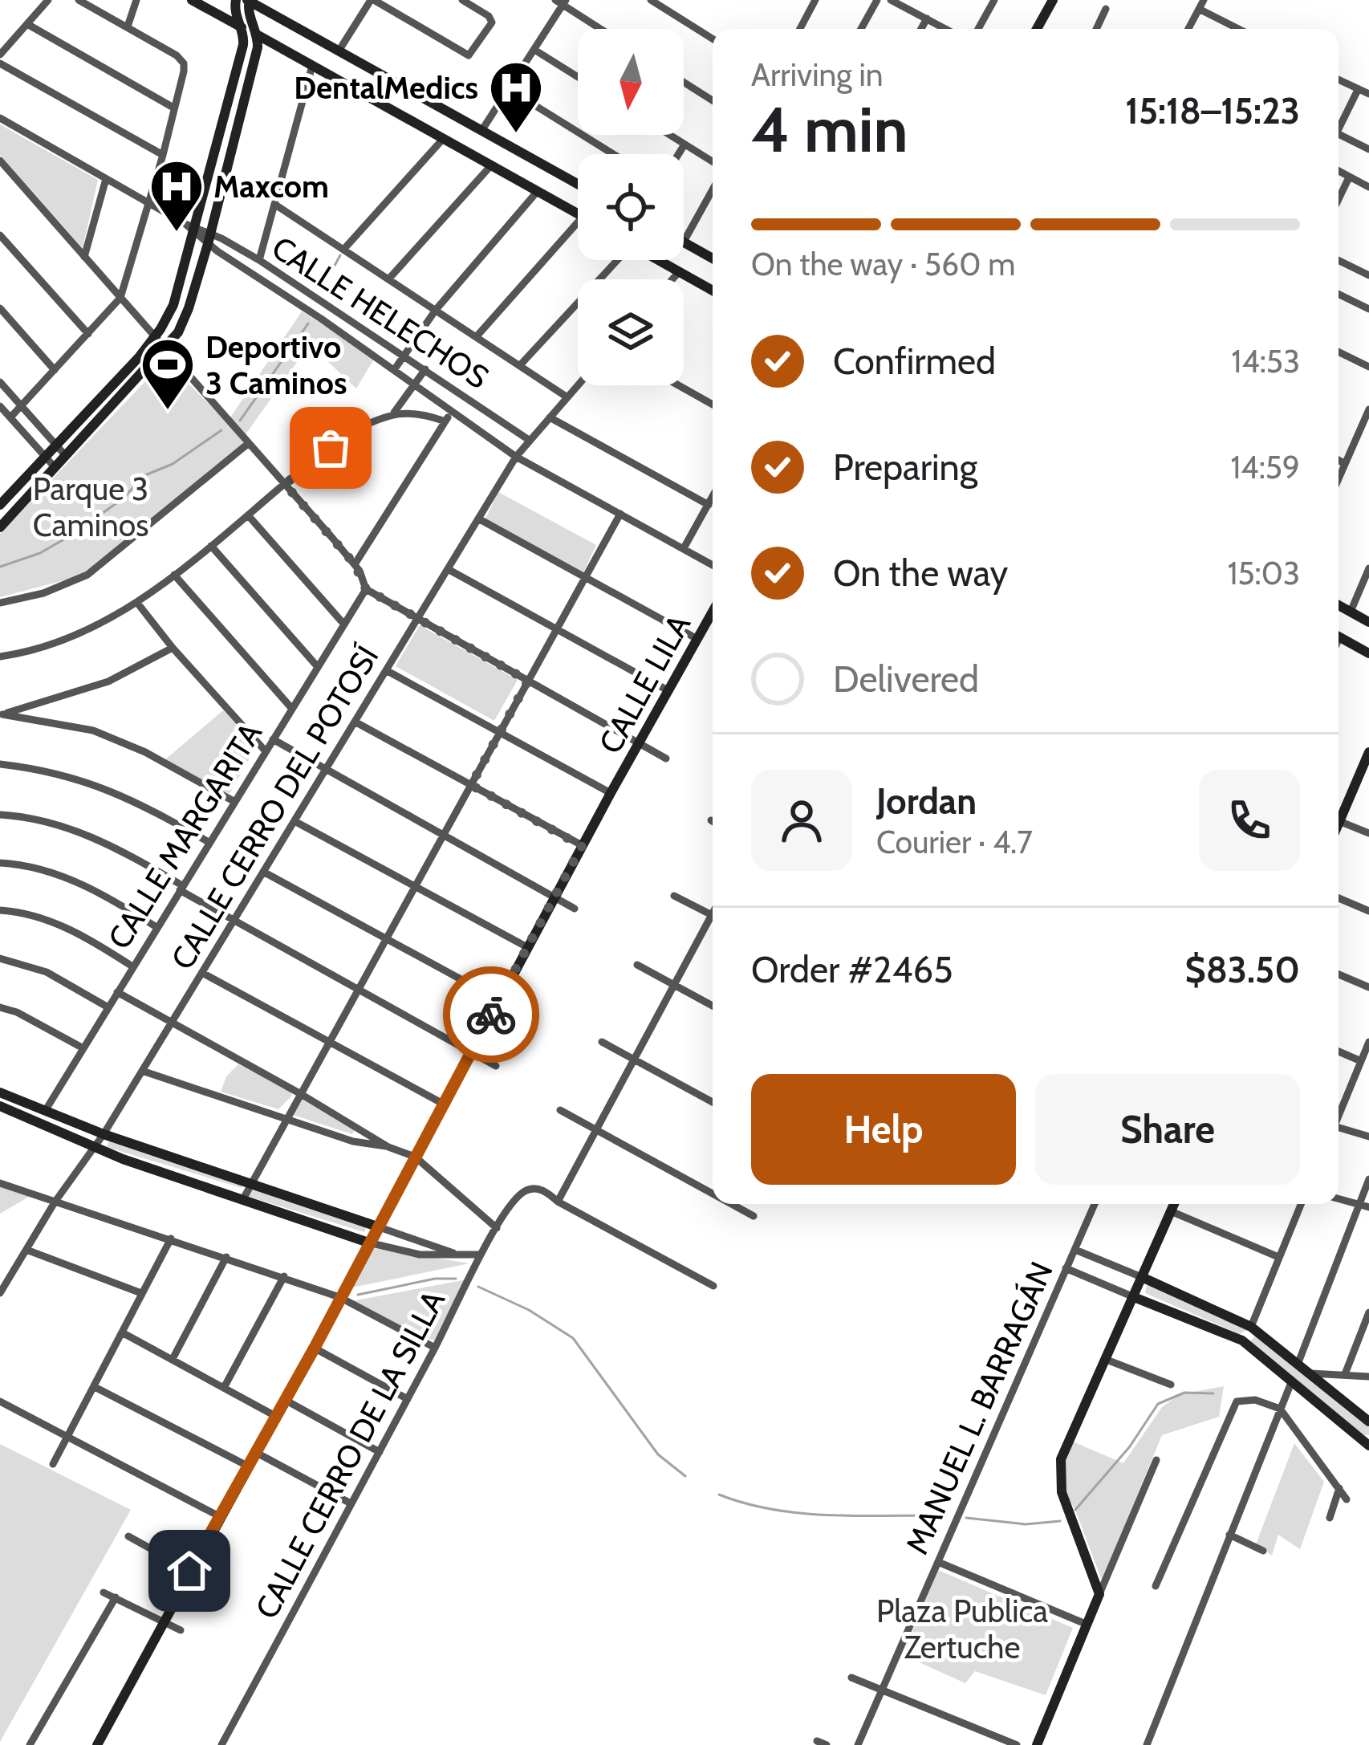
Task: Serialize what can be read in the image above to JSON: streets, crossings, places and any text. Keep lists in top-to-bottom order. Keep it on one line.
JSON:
{"streets":{"street":["CALLE HELECHOS","CALLE LILA","CALLE CERRO DEL POTOSÍ","CALLE MARGARITA","MANUEL L. BARRAGÁN","CALLE CERRO DE LA SILLA"]},"crossings":[["CALLE HELECHOS","CALLE CERRO DEL POTOSÍ"]],"parks":["Parque 3 Caminos","Plaza Publica Zertuche"],"places":{"hospital":["DentalMedics","Maxcom"],"sports":["Deportivo 3 Caminos"]},"north":"bottom","page":{"heading":["4 min","Arriving in","15:18–15:23"],"panel":["Jordan","Courier · 4.7","Order #2465","$83.50"],"bar":"On the way · 560 m","list":[["Confirmed","14:53"],["Preparing","14:59"],["On the way","15:03"],"Delivered"],"buttons":["Help","Share"]}}
